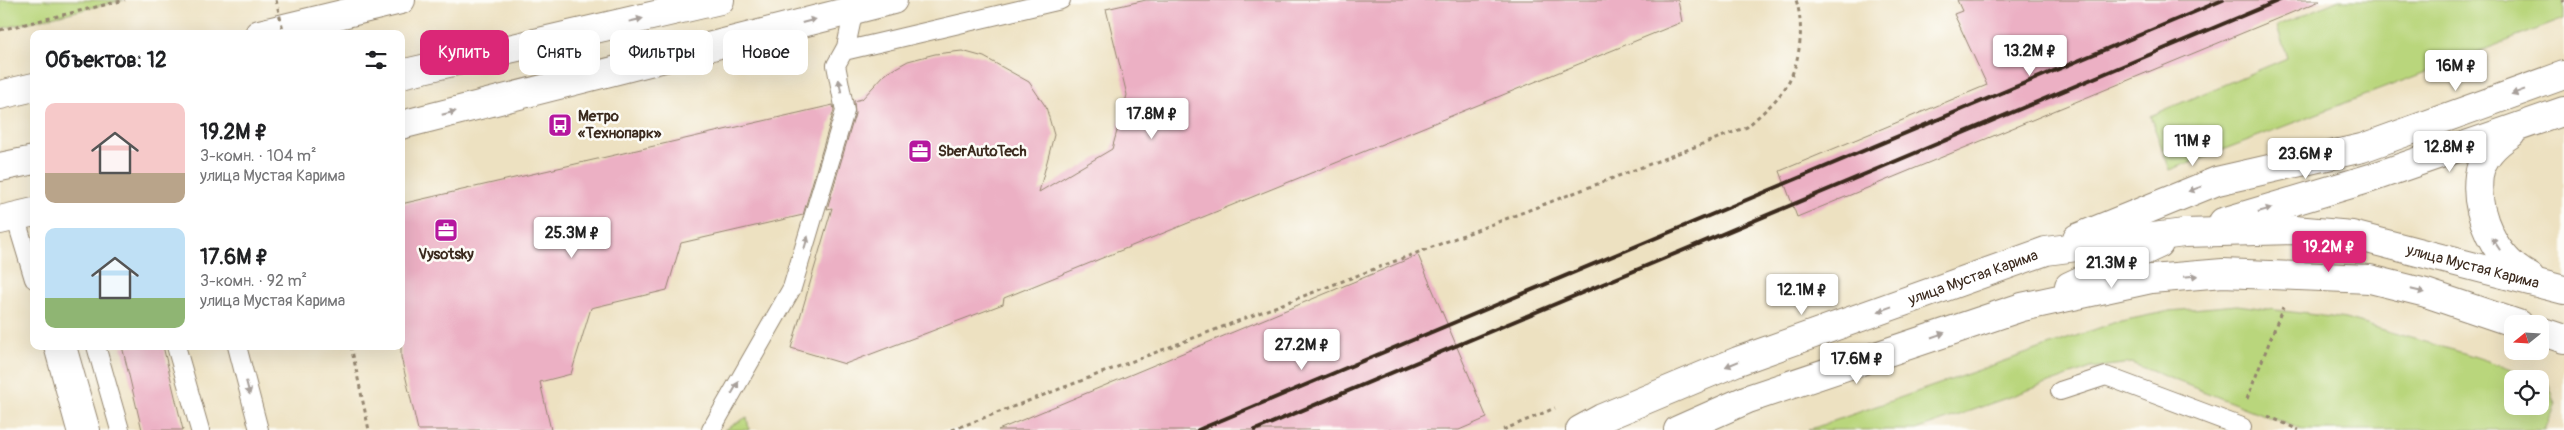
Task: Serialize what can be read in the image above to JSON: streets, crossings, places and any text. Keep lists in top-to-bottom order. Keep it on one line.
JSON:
{"streets":{"street":["улица Мустая Карима"]},"places":{"bus stop":["Метро «Технопарк»"],"office":["SberAutoTech","Vysotsky"]},"north":"left","page":{"chip":["Купить","Снять","Фильтры","Новое"],"heading":"Объектов: 12","price":["13.2M ₽","16M ₽","17.8M ₽","11M ₽","12.8M ₽","23.6M ₽","25.3M ₽","19.2M ₽","21.3M ₽","12.1M ₽","27.2M ₽","17.6M ₽"],"list":[{"name":"19.2M ₽","note":"3-комн. · 104 m² · улица Мустая Карима"},{"name":"17.6M ₽","note":"3-комн. · 92 m² · улица Мустая Карима"}]}}
